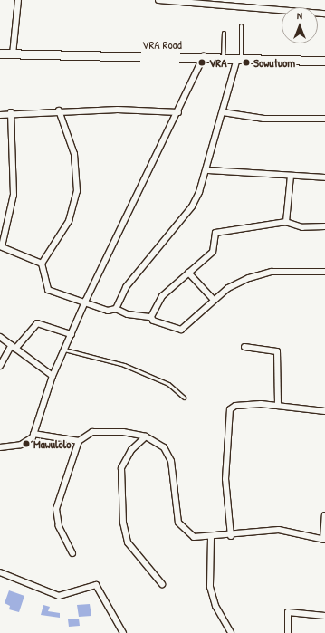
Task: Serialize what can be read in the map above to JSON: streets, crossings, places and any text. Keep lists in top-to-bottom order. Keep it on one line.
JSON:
{"streets":{"street":["VRA Road"]},"places":["VRA","Sowutuom","Mawulolo"],"north":"top"}
